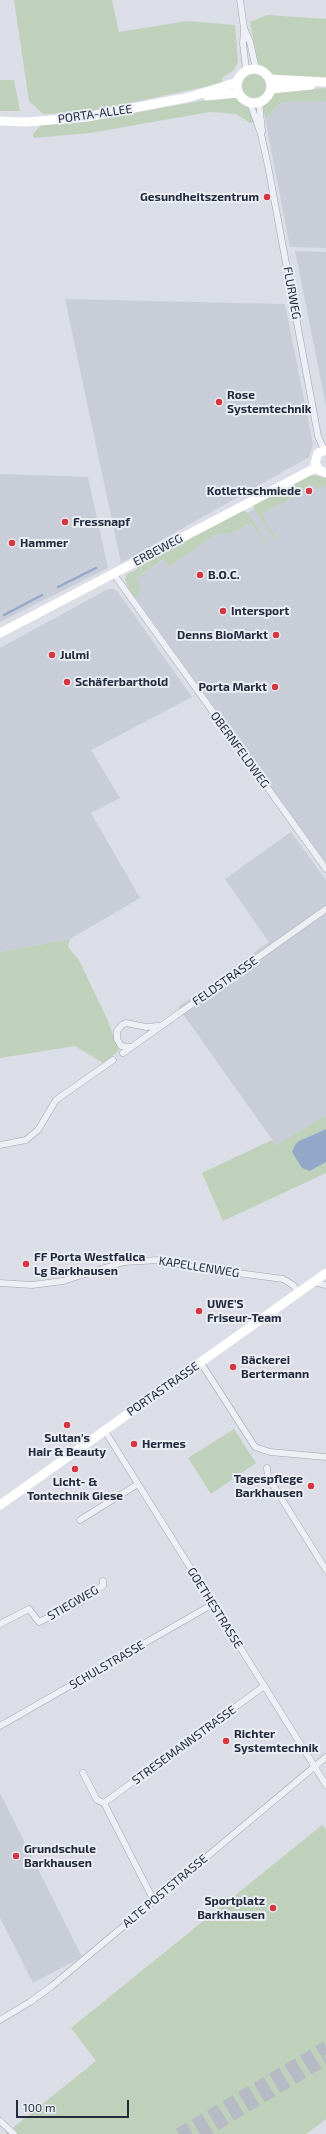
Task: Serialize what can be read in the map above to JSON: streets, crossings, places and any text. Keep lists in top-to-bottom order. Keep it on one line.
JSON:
{"streets":{"street":["PORTA-ALLEE","FLURWEG","ERBEWEG","OBERNFELDWEG","FELDSTRASSE","KAPELLENWEG","PORTASTRASSE","STIEGWEG","GOETHESTRASSE","SCHULSTRASSE","STRESEMANNSTRASSE","ALTE POSTSTRASSE"]},"crossings":[["PORTA-ALLEE","FLURWEG"],["ERBEWEG","OBERNFELDWEG"],["KAPELLENWEG","PORTASTRASSE"],["PORTASTRASSE","GOETHESTRASSE"],["GOETHESTRASSE","SCHULSTRASSE"],["GOETHESTRASSE","STRESEMANNSTRASSE"],["GOETHESTRASSE","ALTE POSTSTRASSE"]],"places":["Gesundheitszentrum","Rose Systemtechnik","Kotlettschmiede","Fressnapf","Hammer","B.O.C.","Intersport","Denns BioMarkt","Julmi","Schäferbarthold","Porta Markt","FF Porta Westfalica Lg Barkhausen","UWE'S Friseur-Team","Bäckerei Bertermann","Sultan's Hair & Beauty","Hermes","Licht- & Tontechnik Giese","Tagespflege Barkhausen","Richter Systemtechnik","Grundschule Barkhausen","Sportplatz Barkhausen"],"scale_bar":"100 m"}
